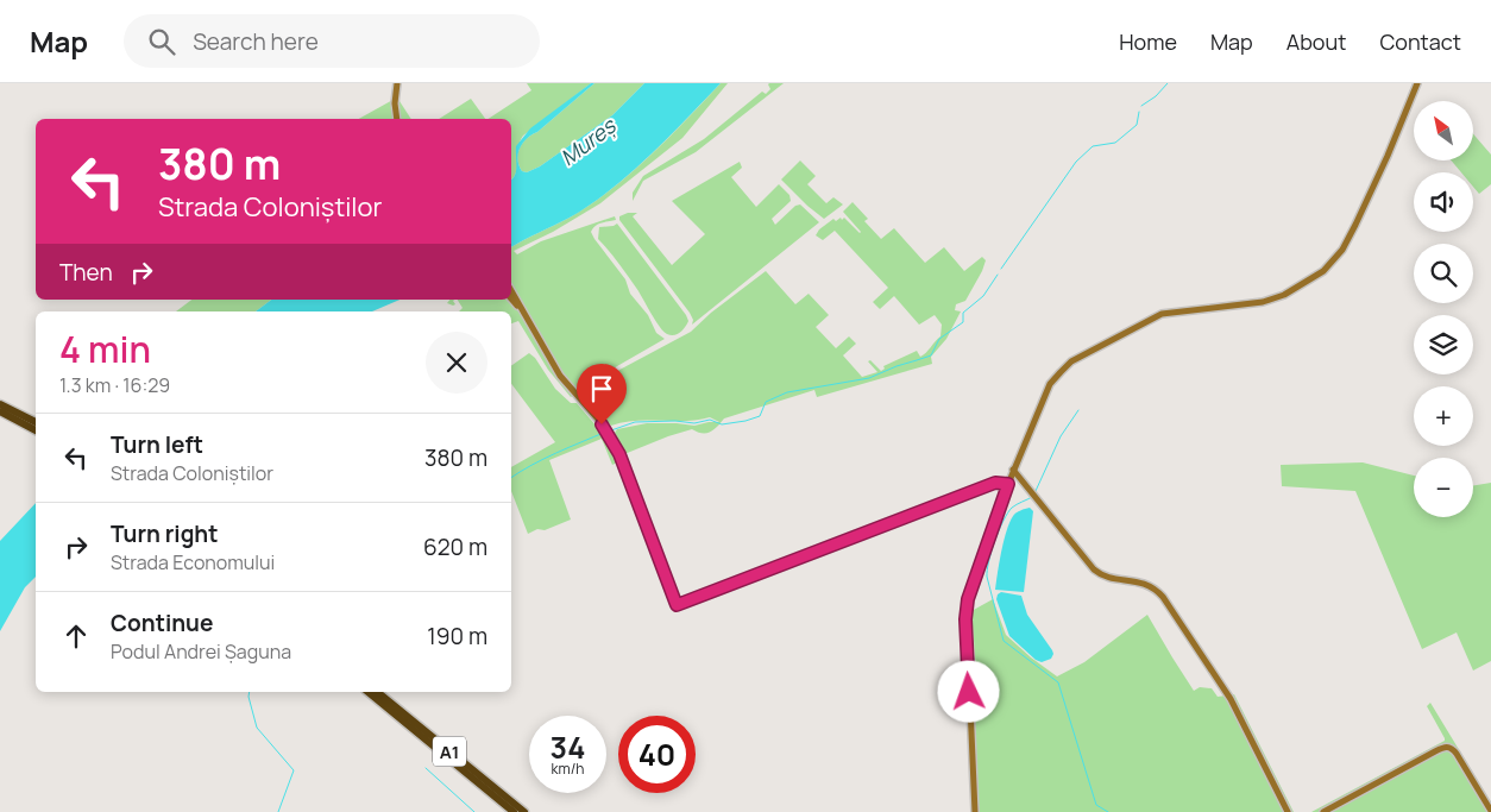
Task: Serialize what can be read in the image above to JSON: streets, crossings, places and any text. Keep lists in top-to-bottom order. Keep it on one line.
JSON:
{"streets":{"highway":["A1"]},"water":["Mureș"],"north":"top left","page":{"header":"Map","search":"Search here","nav":["Home","Map","About","Contact"],"map_buttons":["+","−"],"turn":["380 m","Strada Coloniștilor"],"then":"Then","heading":["4 min","1.3 km · 16:29"],"list":[{"name":"Turn left","note":"Strada Coloniștilor","value":"380 m"},{"name":"Turn right","note":"Strada Economului","value":"620 m"},{"name":"Continue","note":"Podul Andrei Șaguna","value":"190 m"}],"speed":"34 km/h","limit":"40"}}
